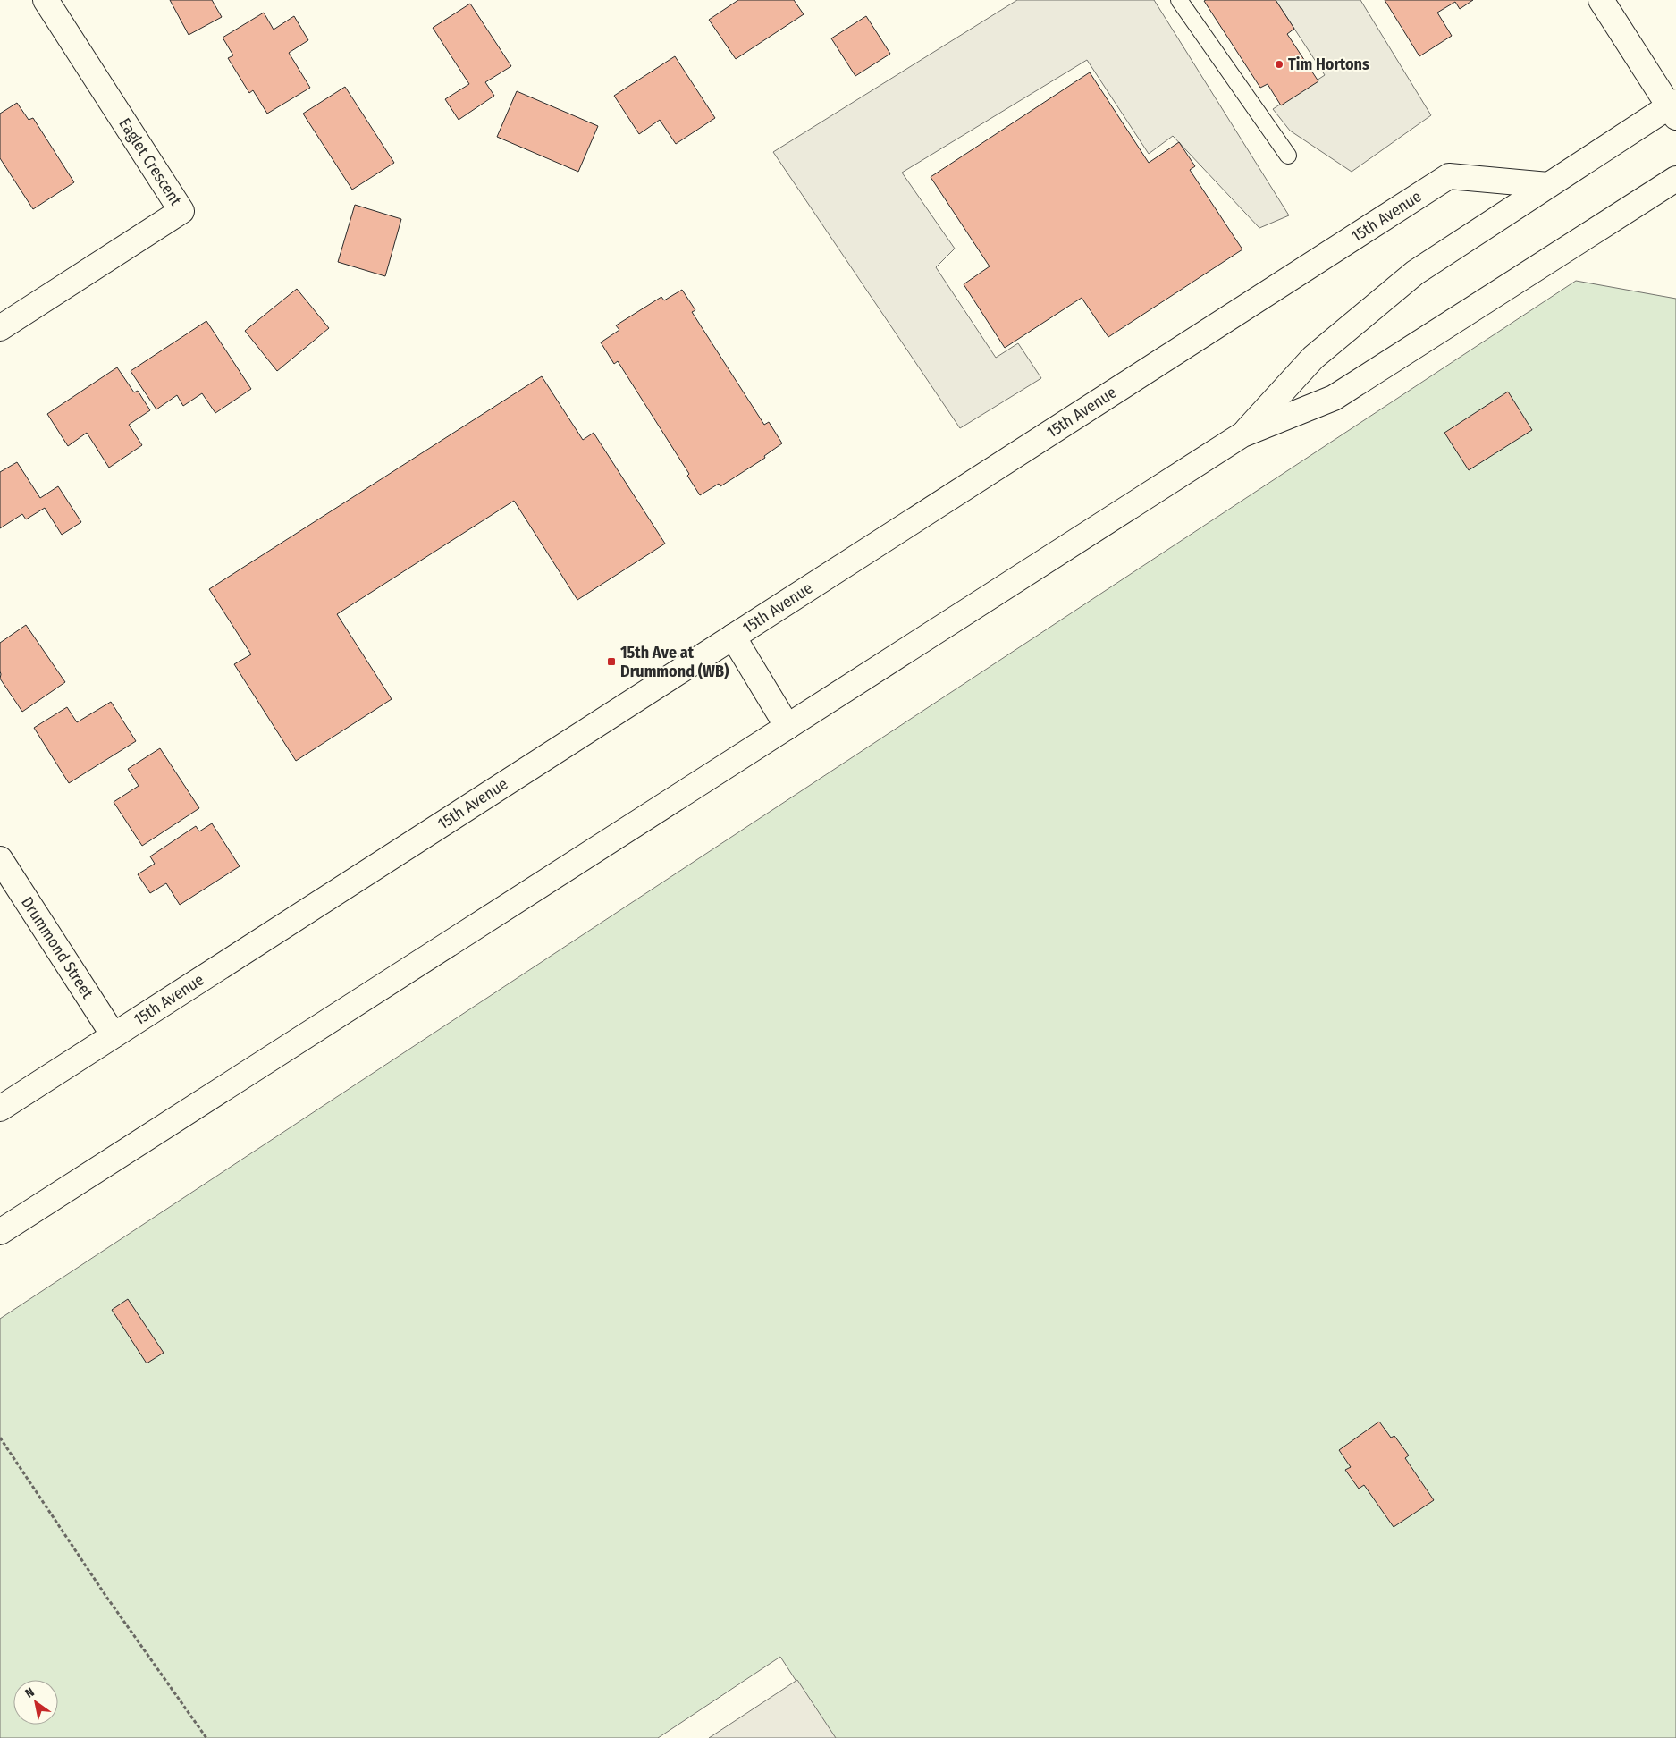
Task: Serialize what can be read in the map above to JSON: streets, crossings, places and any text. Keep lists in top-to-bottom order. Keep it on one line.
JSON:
{"streets":{"main road":["Eaglet Crescent","15th Avenue","Drummond Street"]},"crossings":[["15th Avenue","Drummond Street"]],"places":{"other":["Tim Hortons"],"transit":["15th Ave at Drummond (WB)"]},"north":"top left"}
